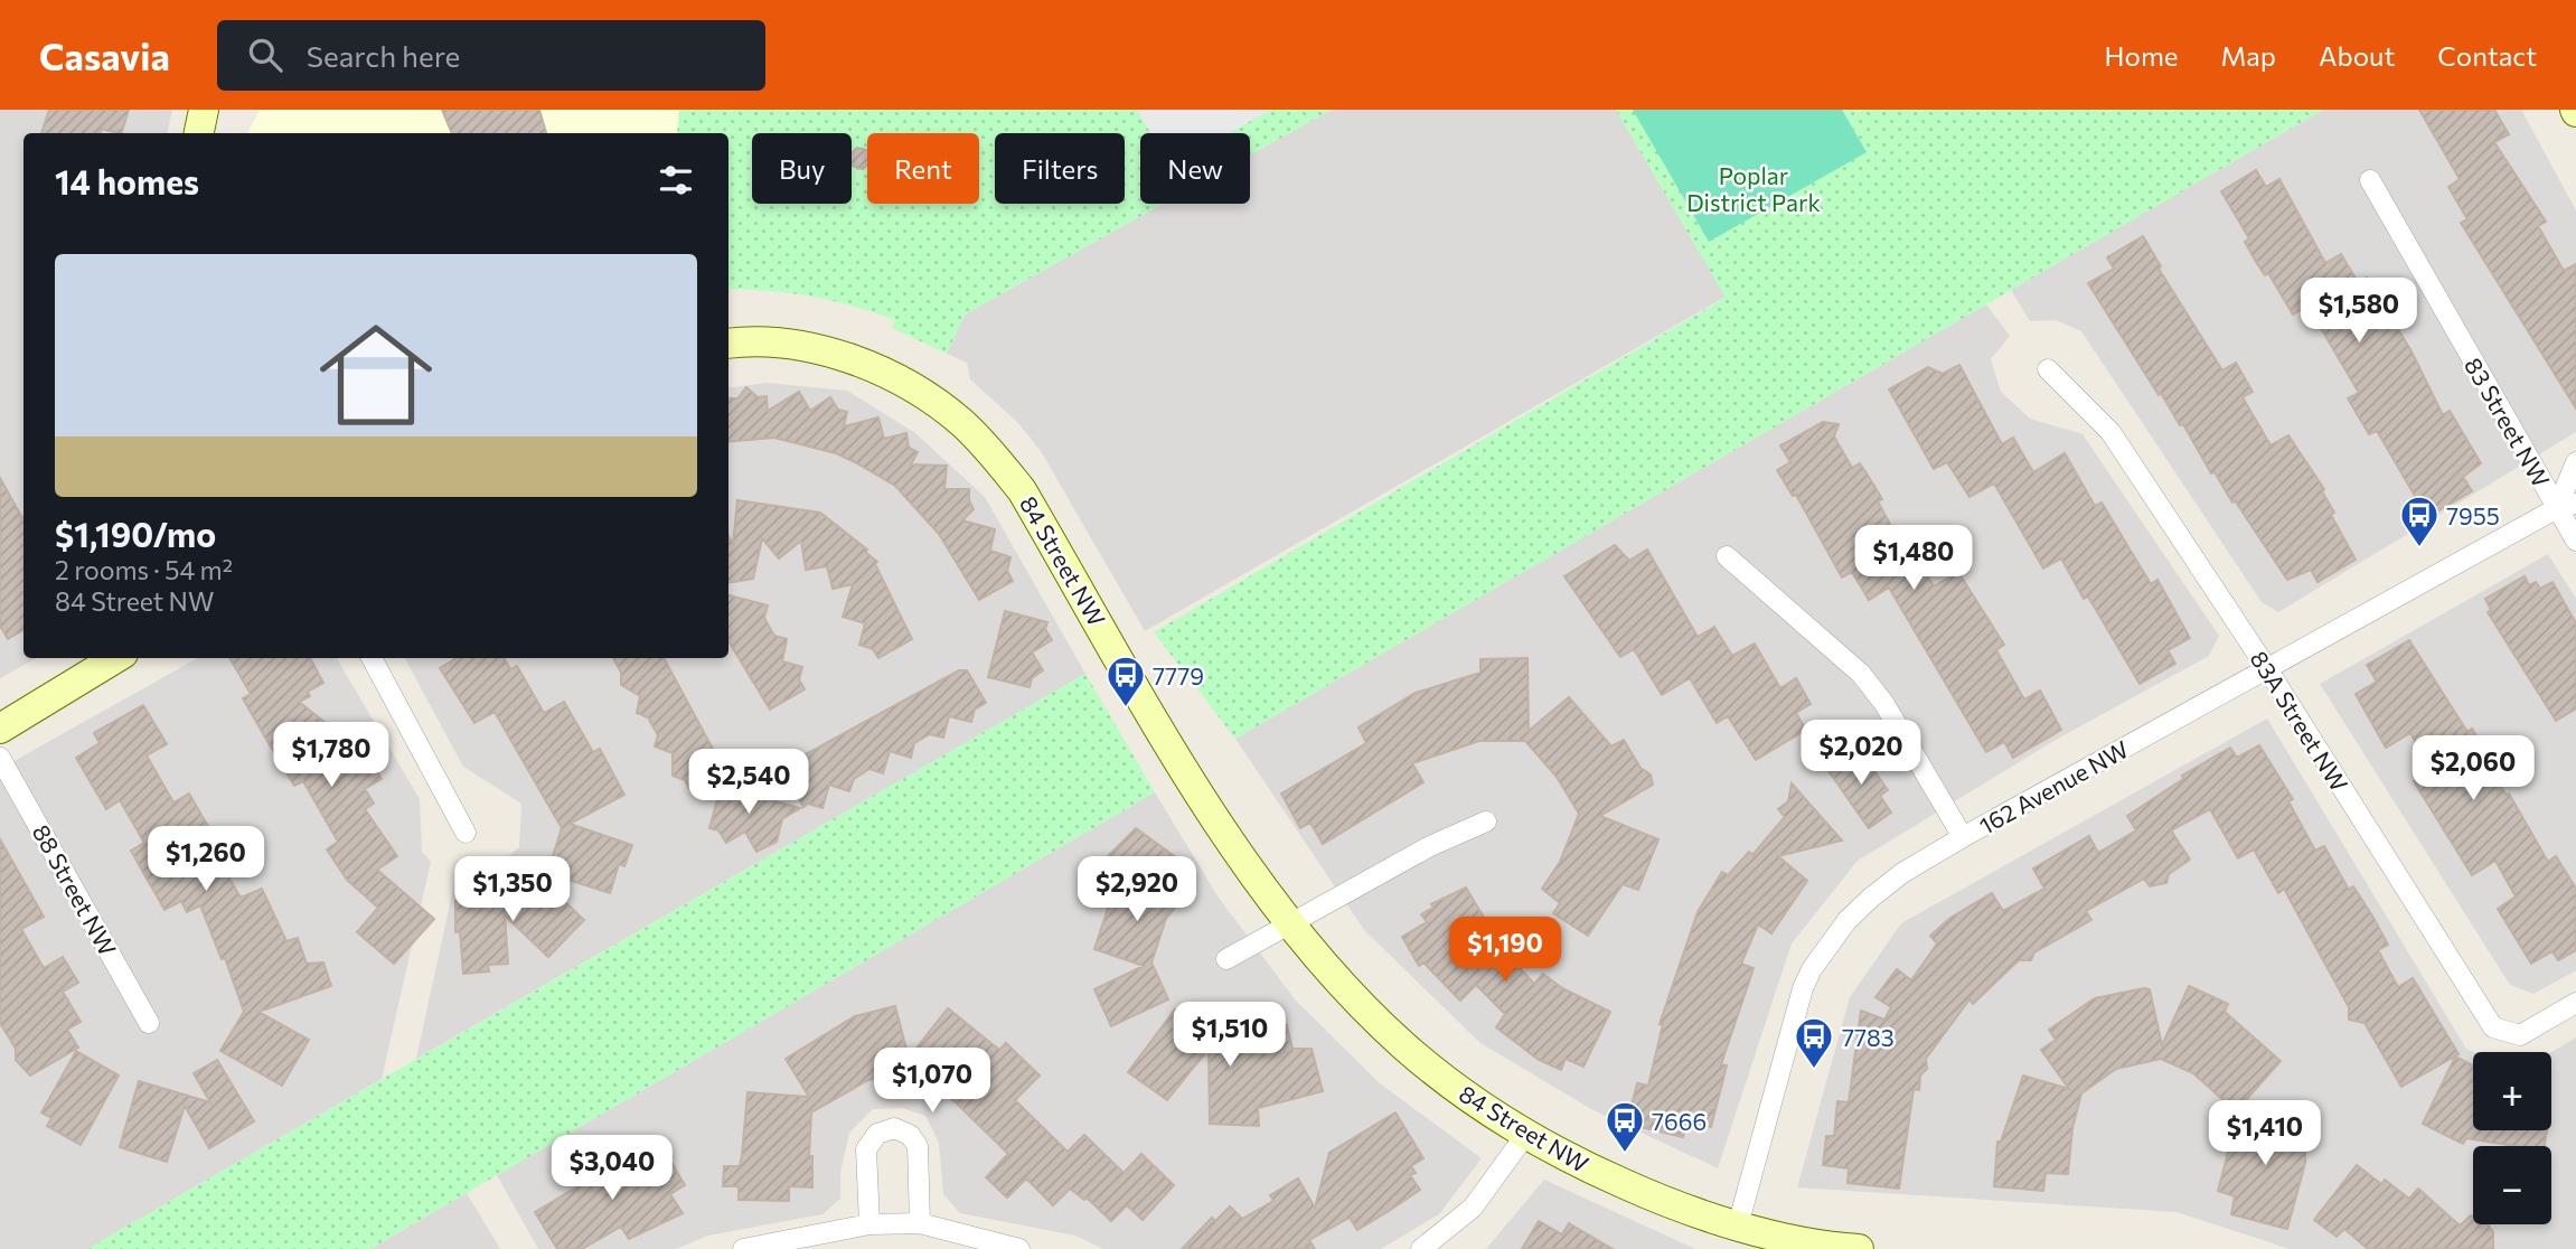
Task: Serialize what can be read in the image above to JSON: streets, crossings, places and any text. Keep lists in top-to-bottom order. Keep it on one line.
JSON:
{"streets":{"street":["83 Street NW","84 Street NW","83A Street NW","162 Avenue NW","88 Street NW"]},"crossings":[["83 Street NW","162 Avenue NW"],["84 Street NW","162 Avenue NW"],["83A Street NW","162 Avenue NW"]],"parks":["Poplar District Park"],"places":{"bus stop":["7955","7779","7783","7666"]},"page":{"header":"Casavia","search":"Search here","nav":["Home","Map","About","Contact"],"chip":["Buy","Rent","Filters","New"],"heading":"14 homes","list":[{"name":"$1,190/mo","note":"2 rooms · 54 m² · 84 Street NW"}],"price":["$1,580","$1,480","$2,020","$1,780","$2,060","$2,540","$1,260","$1,350","$2,920","$1,190","$1,510","$1,070","$1,410","$3,040"],"map_buttons":["+","−"]}}
